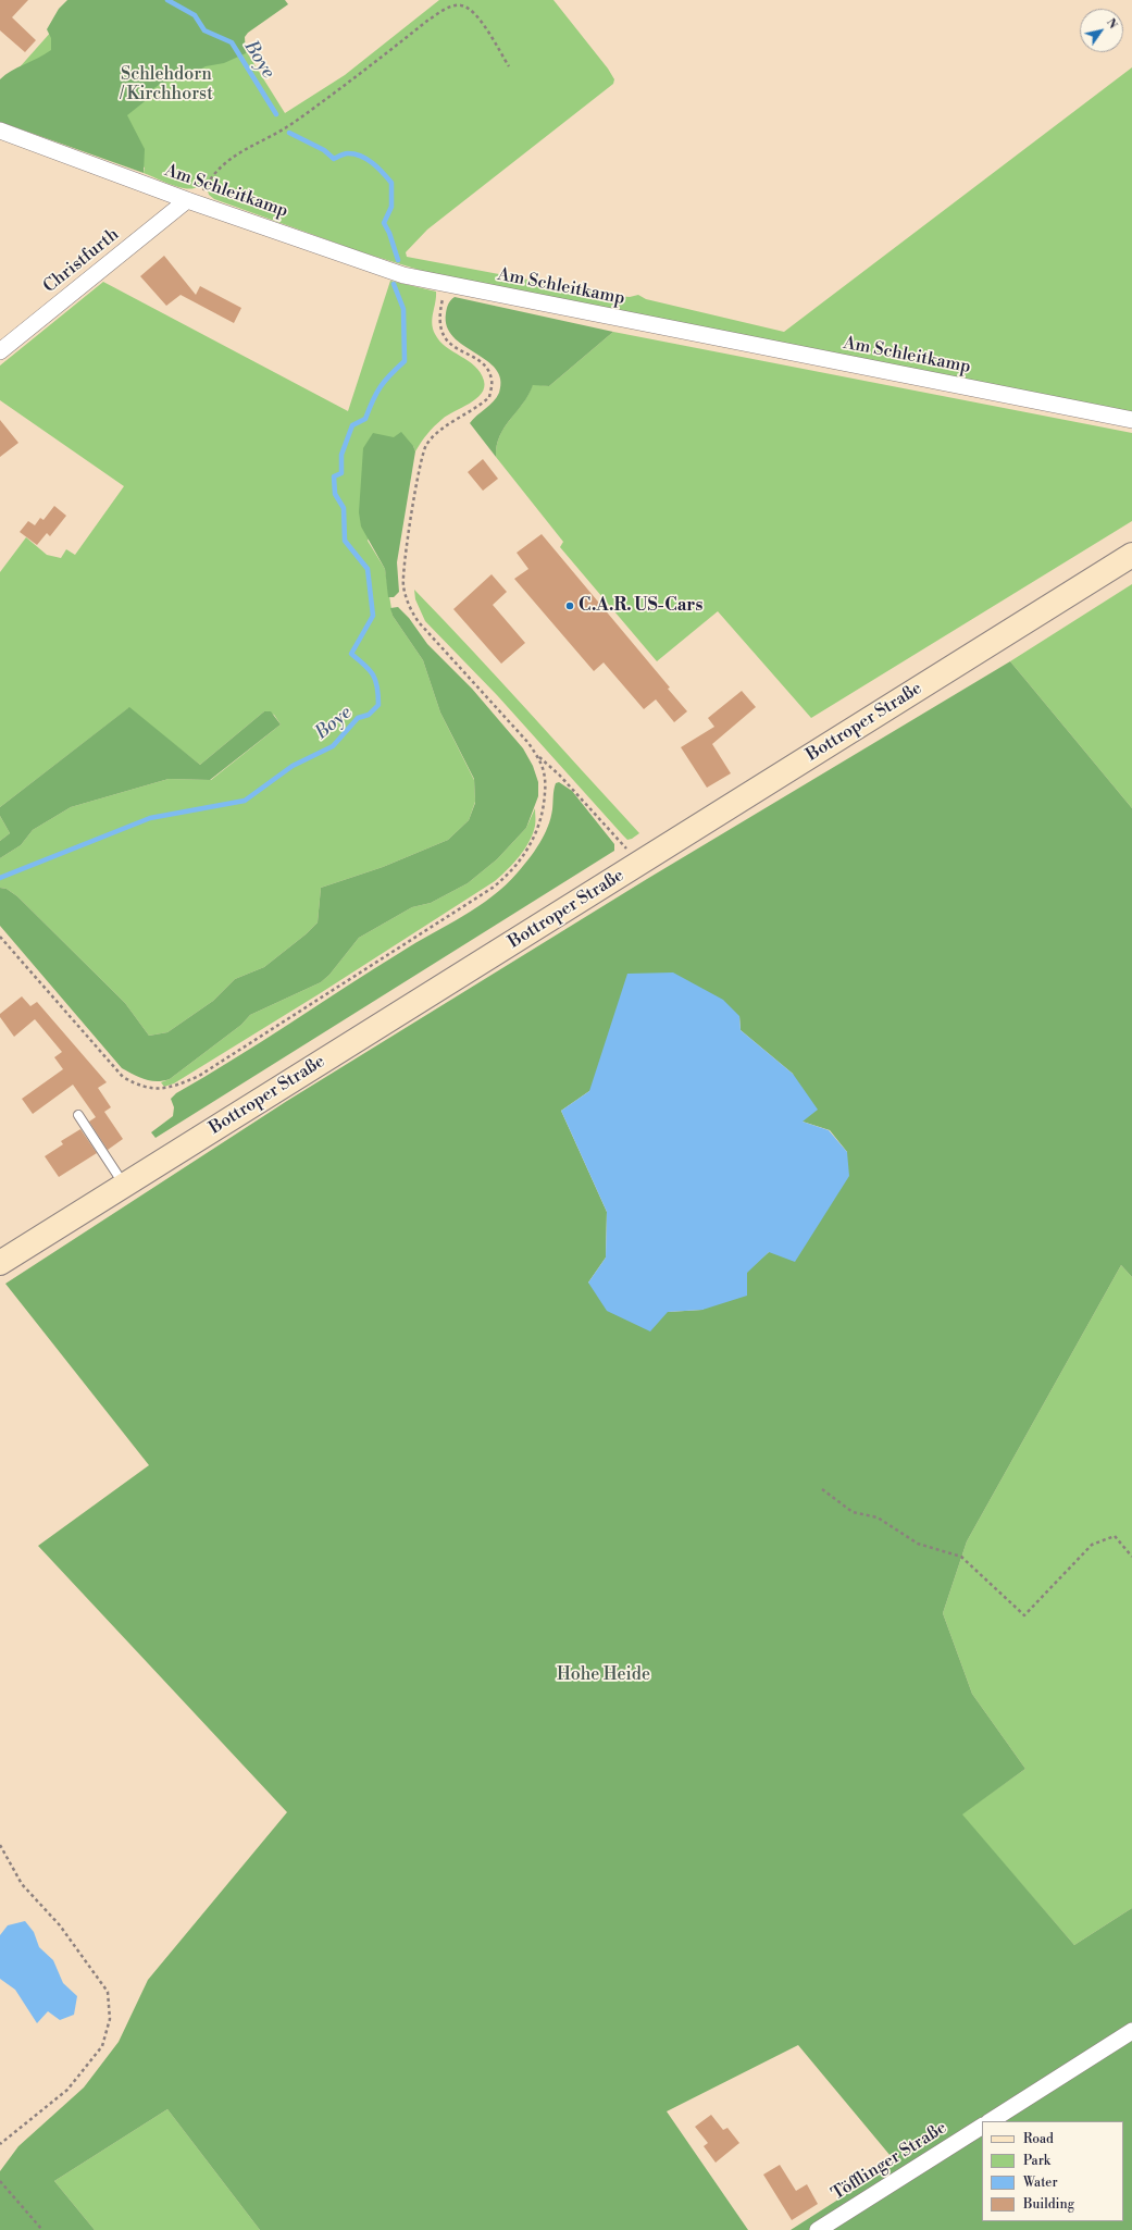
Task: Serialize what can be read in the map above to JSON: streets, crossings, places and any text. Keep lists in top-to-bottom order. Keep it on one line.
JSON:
{"streets":{"main road":["Bottroper Straße"],"street":["Am Schleitkamp","Christfurth","Töfflinger Straße"]},"crossings":[["Am Schleitkamp","Christfurth"]],"water":["Boye"],"parks":["Schlehdorn / Kirchhorst","Hohe Heide"],"places":["C.A.R. US-Cars"],"legend":["Road","Park","Water","Building"],"north":"top right"}
